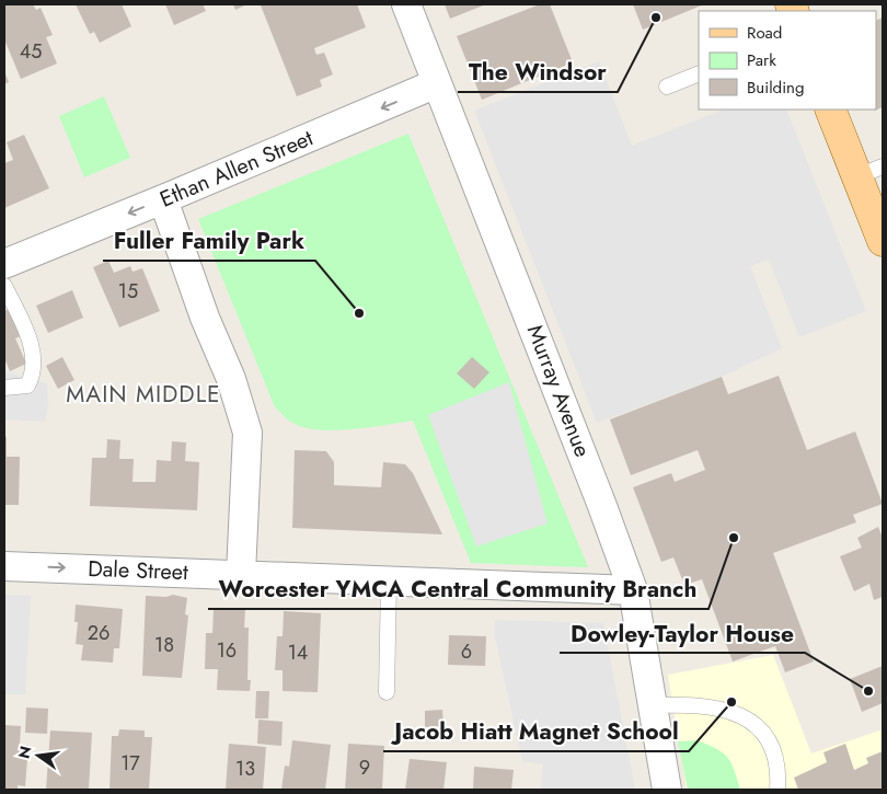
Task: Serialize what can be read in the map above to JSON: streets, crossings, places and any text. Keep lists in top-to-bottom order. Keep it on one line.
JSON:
{"streets":{"street":["Ethan Allen Street","Murray Avenue","Dale Street"]},"crossings":[["Ethan Allen Street","Murray Avenue"],["Murray Avenue","Dale Street"]],"one_way":["Ethan Allen Street","Dale Street"],"districts":["MAIN MIDDLE"],"places":["The Windsor","Fuller Family Park","Worcester YMCA Central Community Branch","Dowley-Taylor House","Jacob Hiatt Magnet School"],"house_numbers":["45","15","26","18","16","6","14","17","9","13"],"legend":["Road","Park","Building"],"north":"left"}
